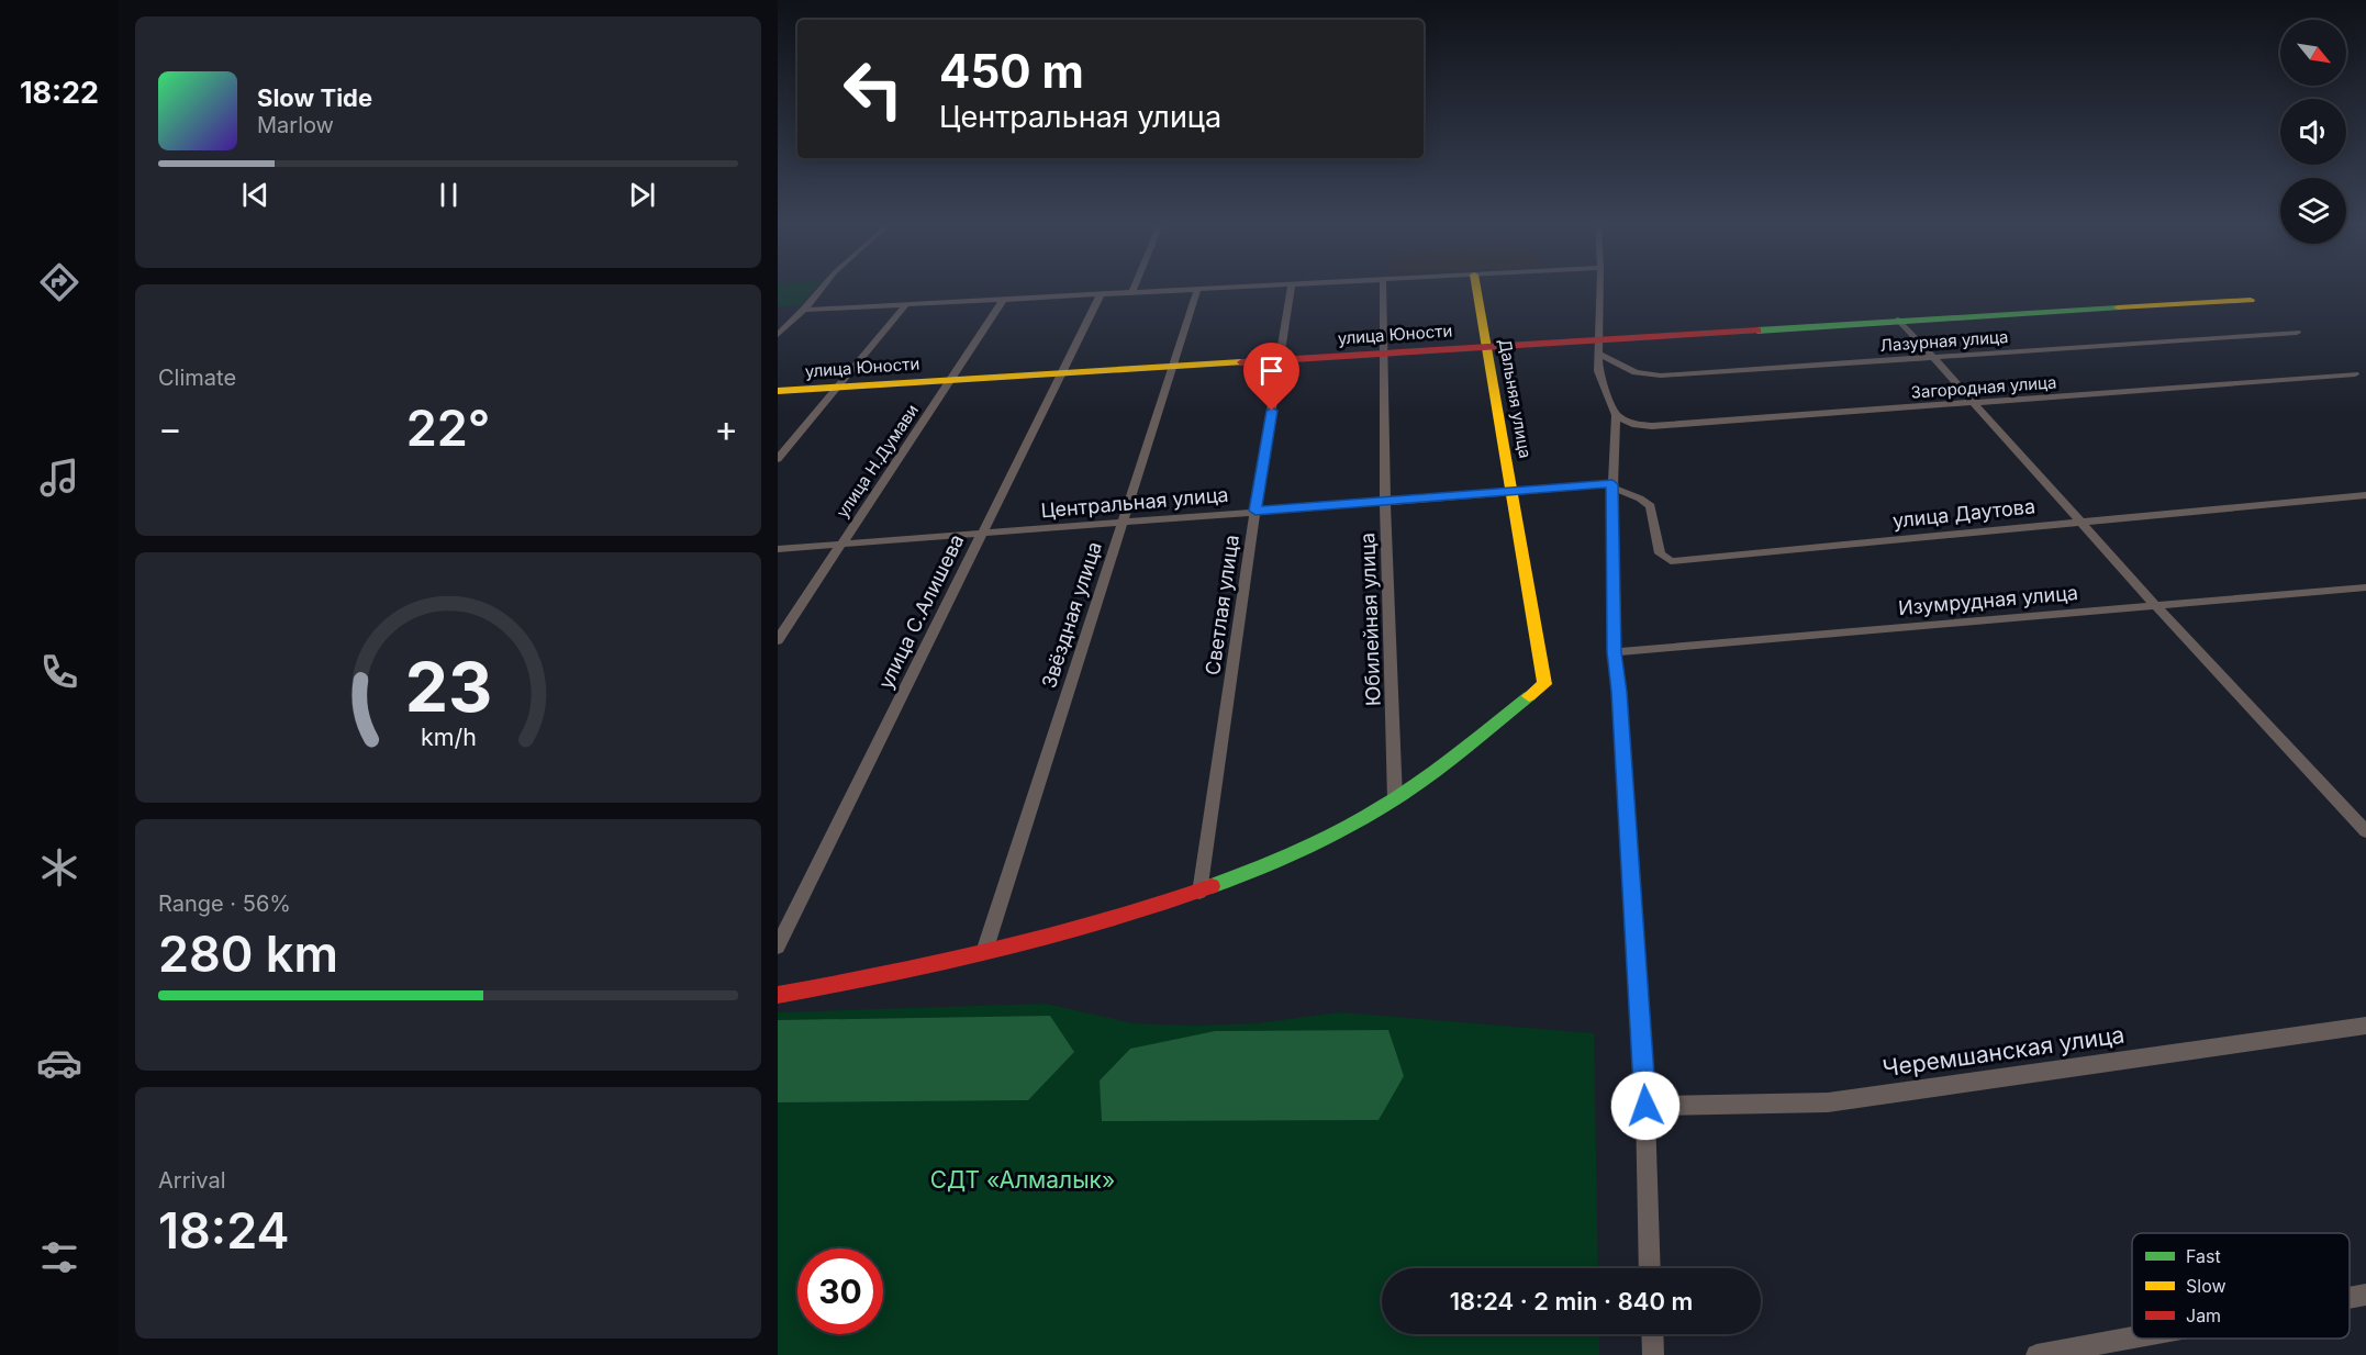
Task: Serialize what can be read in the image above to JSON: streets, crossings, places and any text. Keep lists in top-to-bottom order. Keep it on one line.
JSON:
{"streets":{"street":["улица Юности","Лазурная улица","Загородная улица","Дальняя улица","улица Н.Думави","Центральная улица","улица Даутова","Изумрудная улица","Светлая улица","улица С.Алишева","Звёздная улица","Юбилейная улица","Черемшанская улица"]},"crossings":[["улица Юности","Лазурная улица"],["улица Юности","Дальняя улица"],["улица Юности","улица Н.Думави"],["улица Юности","Светлая улица"],["улица Юности","улица С.Алишева"],["улица Юности","Звёздная улица"],["улица Юности","Юбилейная улица"],["Дальняя улица","Центральная улица"],["Дальняя улица","Юбилейная улица"],["улица Н.Думави","Центральная улица"],["Центральная улица","улица Даутова"],["Центральная улица","Светлая улица"],["Центральная улица","улица С.Алишева"],["Центральная улица","Звёздная улица"],["Центральная улица","Юбилейная улица"]],"parks":["СДТ «Алмалык»"],"legend":["Fast","Slow","Jam"],"north":"bottom right","page":{"tabs":"18:22","turn":["450 m","Центральная улица"],"song":["Slow Tide","Marlow"],"tile":["Climate",["Range · 56%","280 km"],["Arrival","18:24"]],"heat":["−","22°","+"],"limit":"30","trip":"18:24 · 2 min · 840 m","gauge":["23","km/h"]}}
